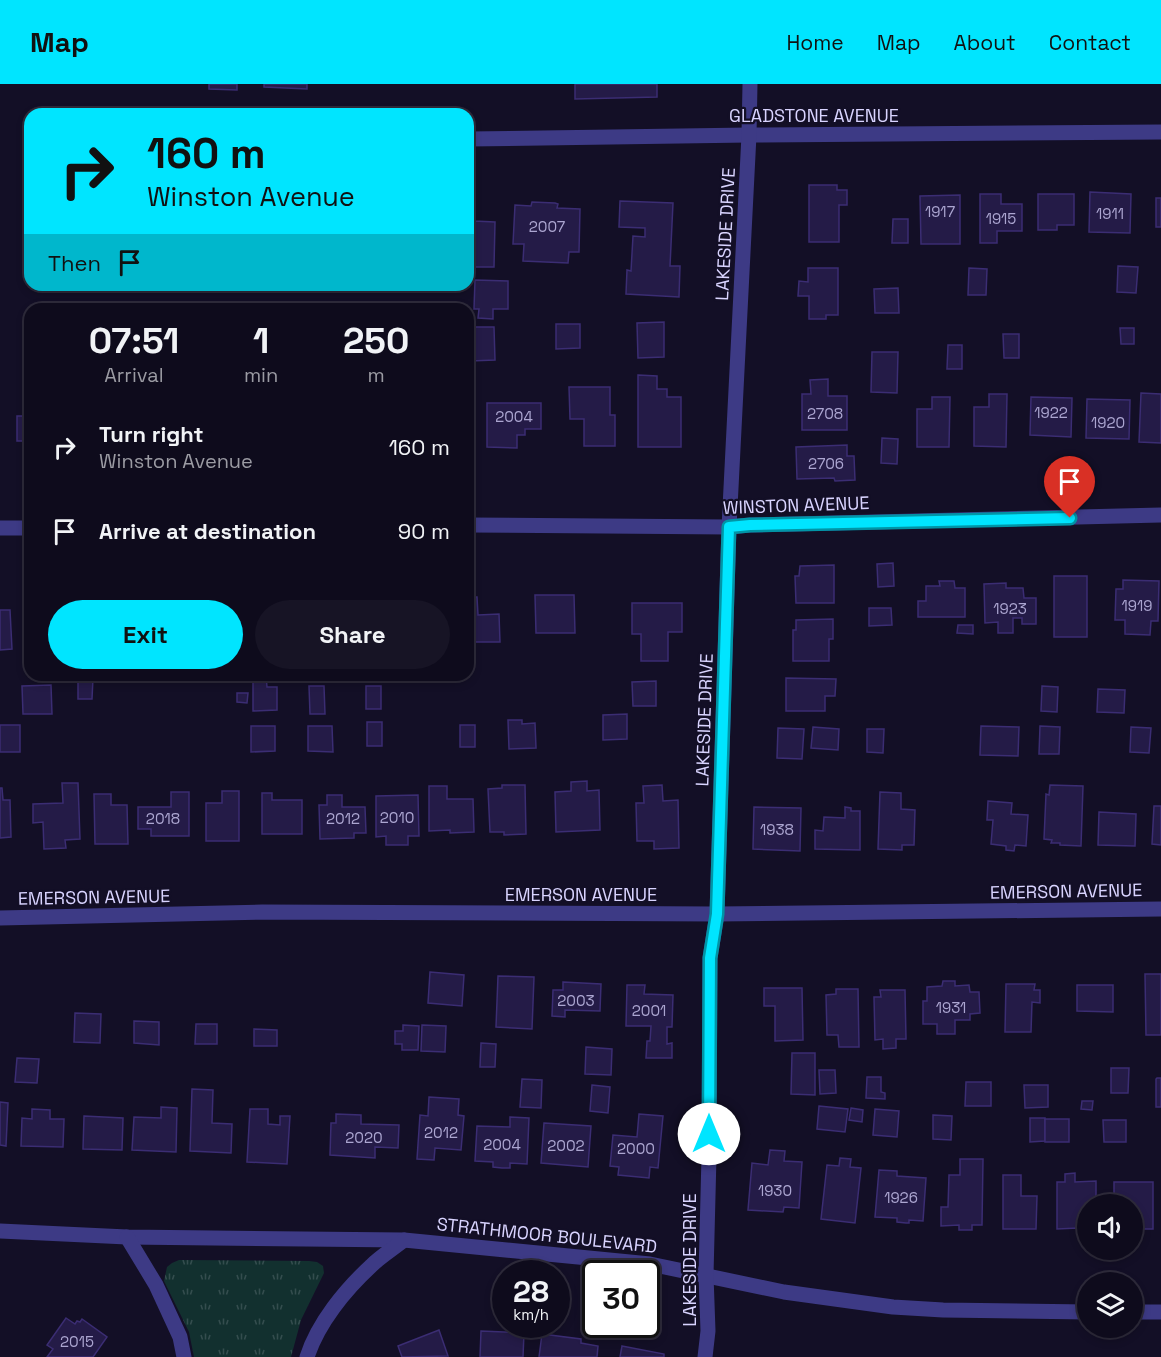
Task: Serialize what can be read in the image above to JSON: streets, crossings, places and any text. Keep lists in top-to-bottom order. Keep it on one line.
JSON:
{"streets":{"street":["GLADSTONE AVENUE","LAKESIDE DRIVE","WINSTON AVENUE","EMERSON AVENUE","STRATHMOOR BOULEVARD"]},"crossings":[["GLADSTONE AVENUE","LAKESIDE DRIVE"],["LAKESIDE DRIVE","WINSTON AVENUE"],["LAKESIDE DRIVE","EMERSON AVENUE"],["LAKESIDE DRIVE","STRATHMOOR BOULEVARD"]],"house_numbers":["1917","1911","1915","2007","1922","2708","2004","1920","2706","1919","1923","2010","2018","2012","1938","2003","1931","2001","2012","2020","2004","2002","2000","1930","1926","2015"],"page":{"header":"Map","nav":["Home","Map","About","Contact"],"turn":["160 m","Winston Avenue"],"then":"Then","eta":["07:51","Arrival","1","min","250","m"],"list":[{"name":"Turn right","note":"Winston Avenue","value":"160 m"},{"name":"Arrive at destination","value":"90 m"}],"buttons":["Exit","Share"],"speed":"28 km/h","limit":"30"}}
